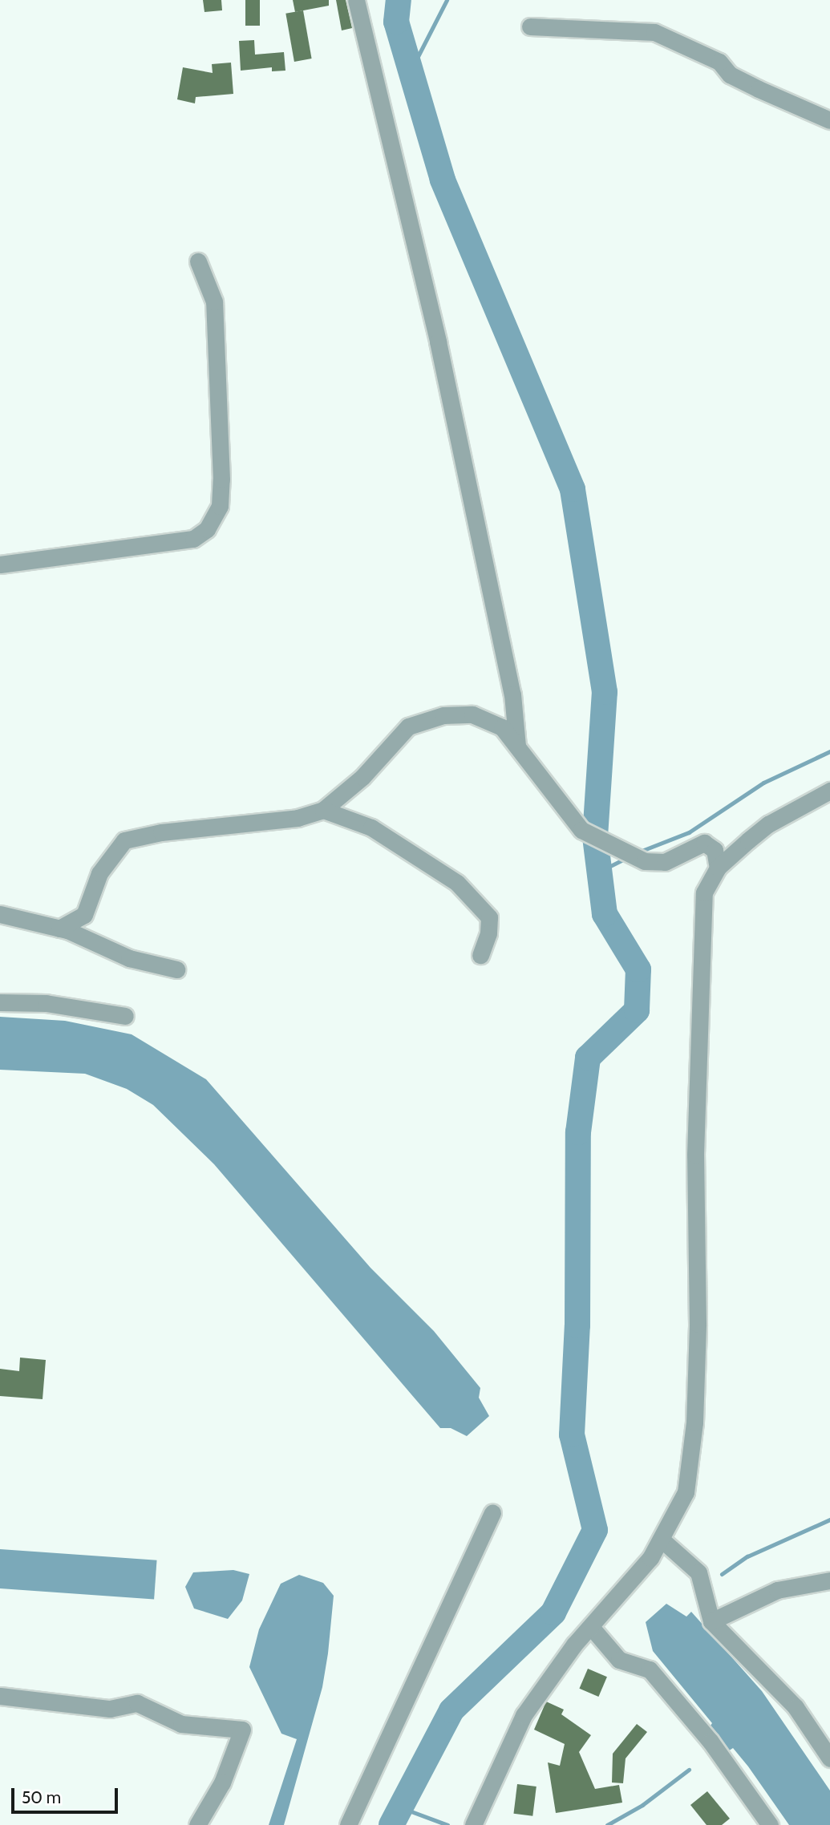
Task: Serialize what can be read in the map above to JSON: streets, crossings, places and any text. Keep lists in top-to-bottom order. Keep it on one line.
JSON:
{"scale_bar":"50 m"}
